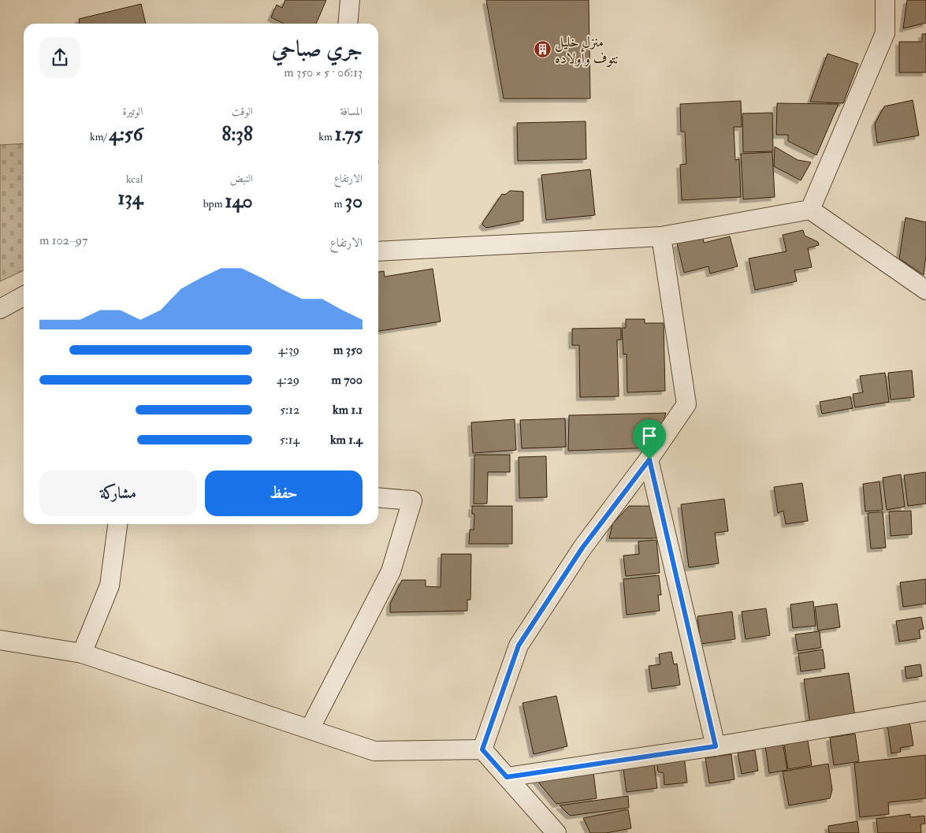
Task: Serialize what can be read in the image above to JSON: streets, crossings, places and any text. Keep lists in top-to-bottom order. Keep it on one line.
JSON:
{"places":{"building":["منزل خليل نتوف وأولاده"]},"page":{"heading":["جري صباحي","06:13 · 5 × 350 m"],"stats":[["المسافة","1.75 km"],["الوقت","8:38"],["الوتيرة","4:56 /km"],["الارتفاع","30 m"],["النبض","140 bpm"],["kcal","134"]],"chart":["الارتفاع","97–102 m"],"list":[{"name":"350 m","note":"4:39"},{"name":"700 m","note":"4:29"},{"name":"1.1 km","note":"5:12"},{"name":"1.4 km","note":"5:14"}],"buttons":["حفظ","مشاركة"]}}
